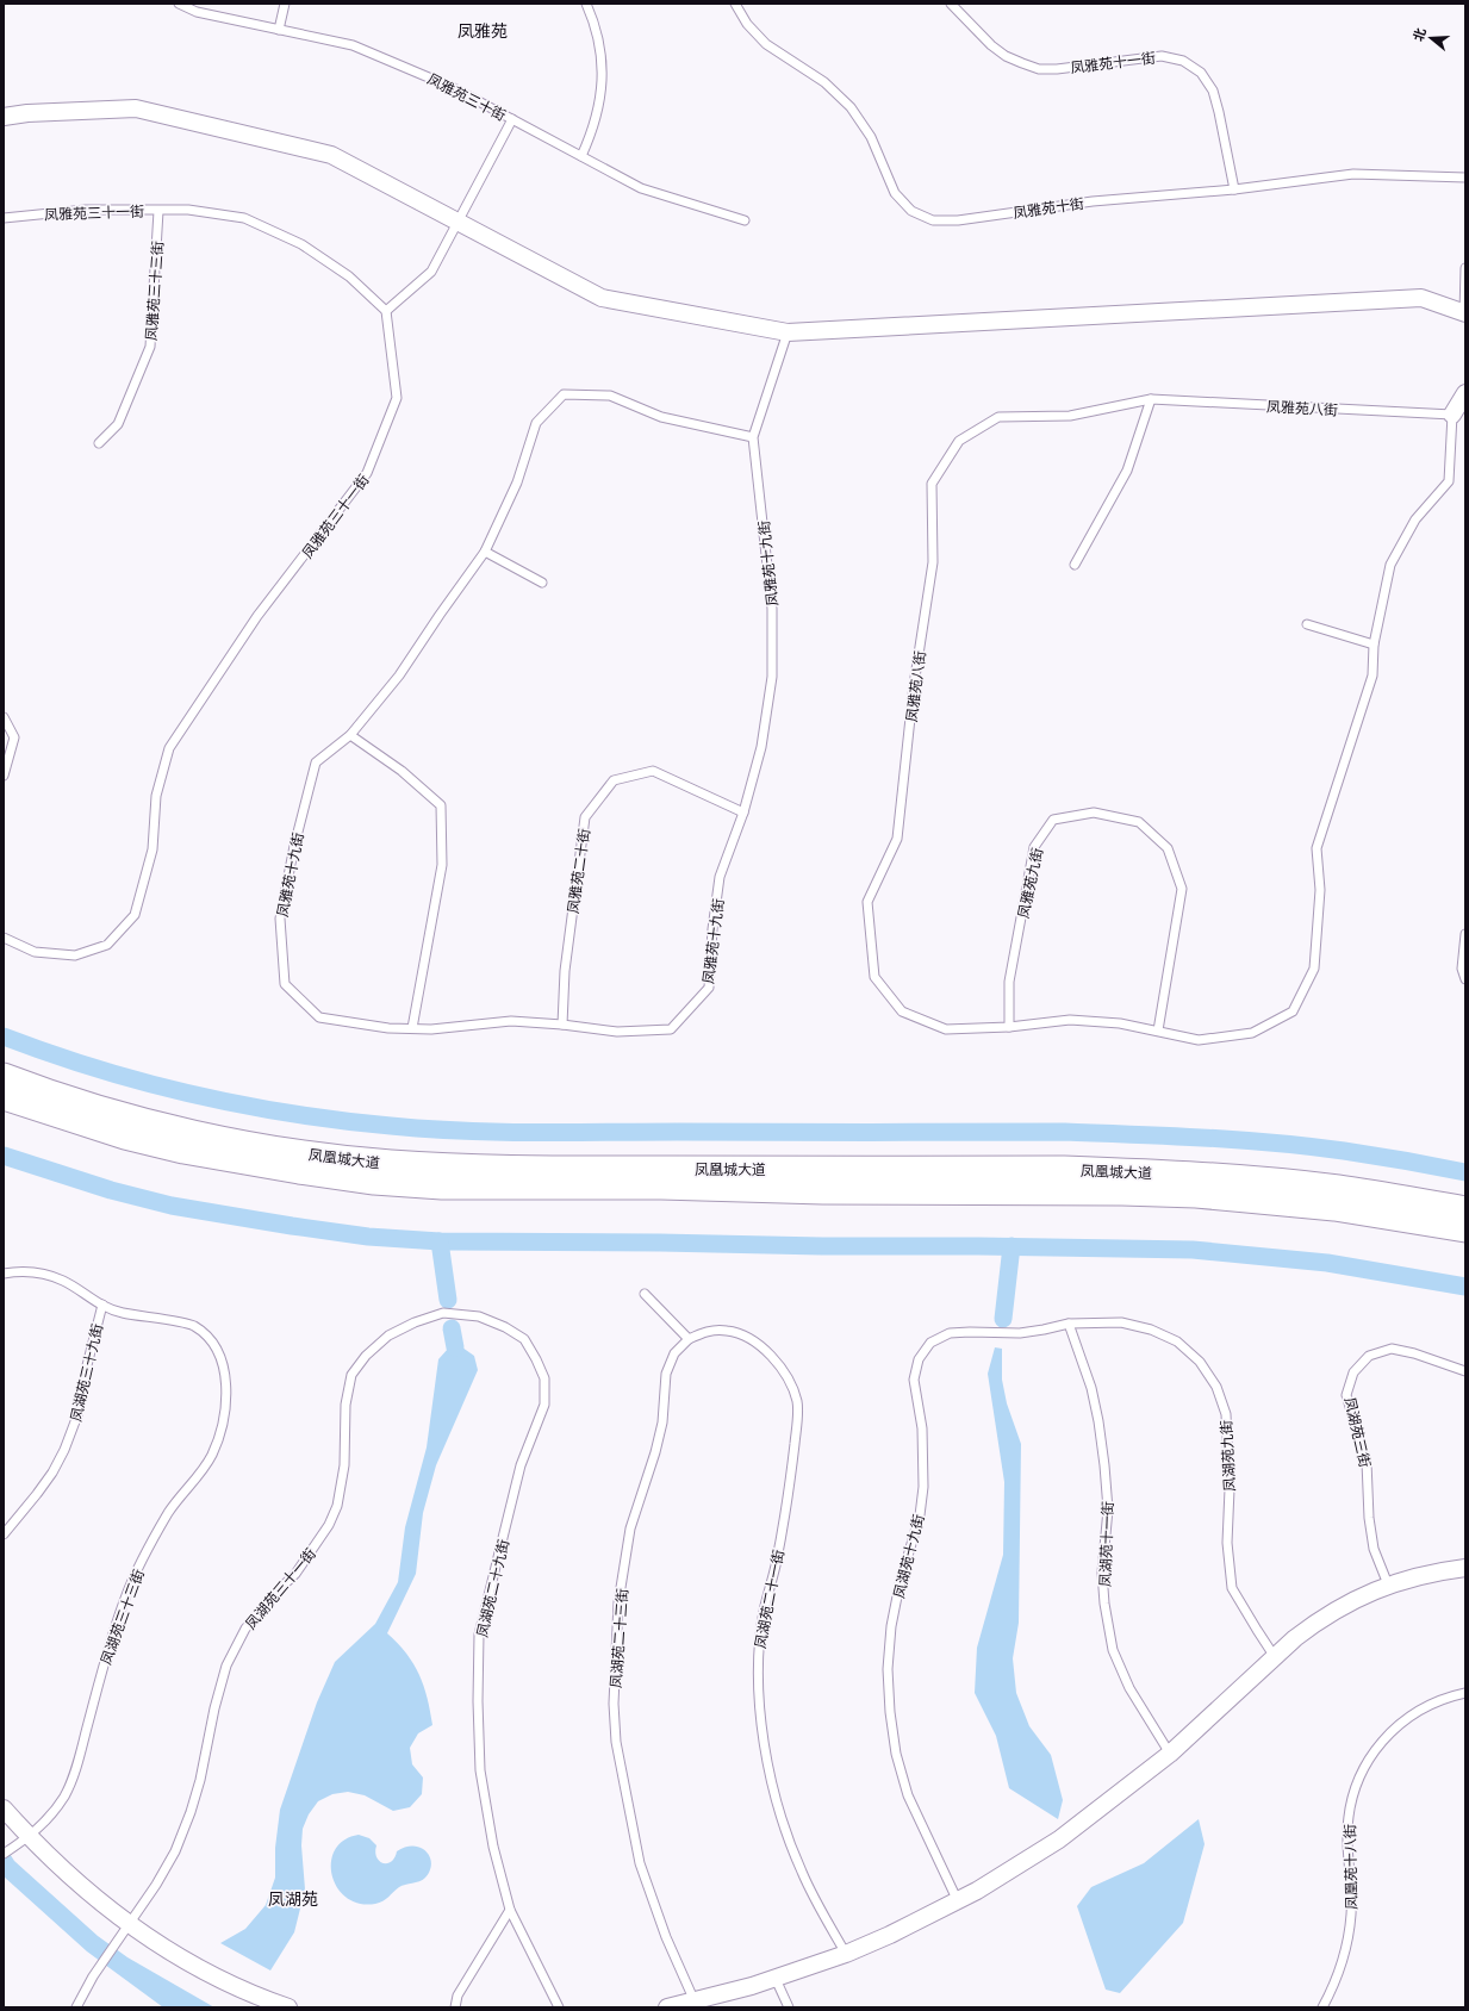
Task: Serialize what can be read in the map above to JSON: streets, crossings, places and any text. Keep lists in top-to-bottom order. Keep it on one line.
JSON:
{"streets":{"main road":["凤凰城大道"],"lane":["凤雅苑十一街","凤雅苑三十街","凤雅苑十街","凤雅苑三十一街","凤雅苑三十三街","凤雅苑八街","凤雅苑十九街","凤雅苑二十街","凤雅苑九街","凤湖苑三十九街","凤湖苑三街","凤湖苑九街","凤湖苑十一街","凤湖苑十九街","凤湖苑三十一街","凤湖苑二十九街","凤湖苑二十一街","凤湖苑三十三街","凤湖苑二十三街","凤凰苑十八街"]},"crossings":[["凤雅苑十一街","凤雅苑十街"],["凤雅苑三十一街","凤雅苑三十三街"],["凤雅苑八街","凤雅苑九街"],["凤雅苑十九街","凤雅苑二十街"],["凤湖苑三十九街","凤湖苑三十三街"],["凤湖苑九街","凤湖苑十一街"],["凤湖苑九街","凤湖苑十九街"],["凤湖苑十一街","凤湖苑十九街"],["凤湖苑三十一街","凤湖苑二十九街"],["凤湖苑二十一街","凤湖苑二十三街"]],"districts":["凤雅苑","凤湖苑"],"north":"left"}
